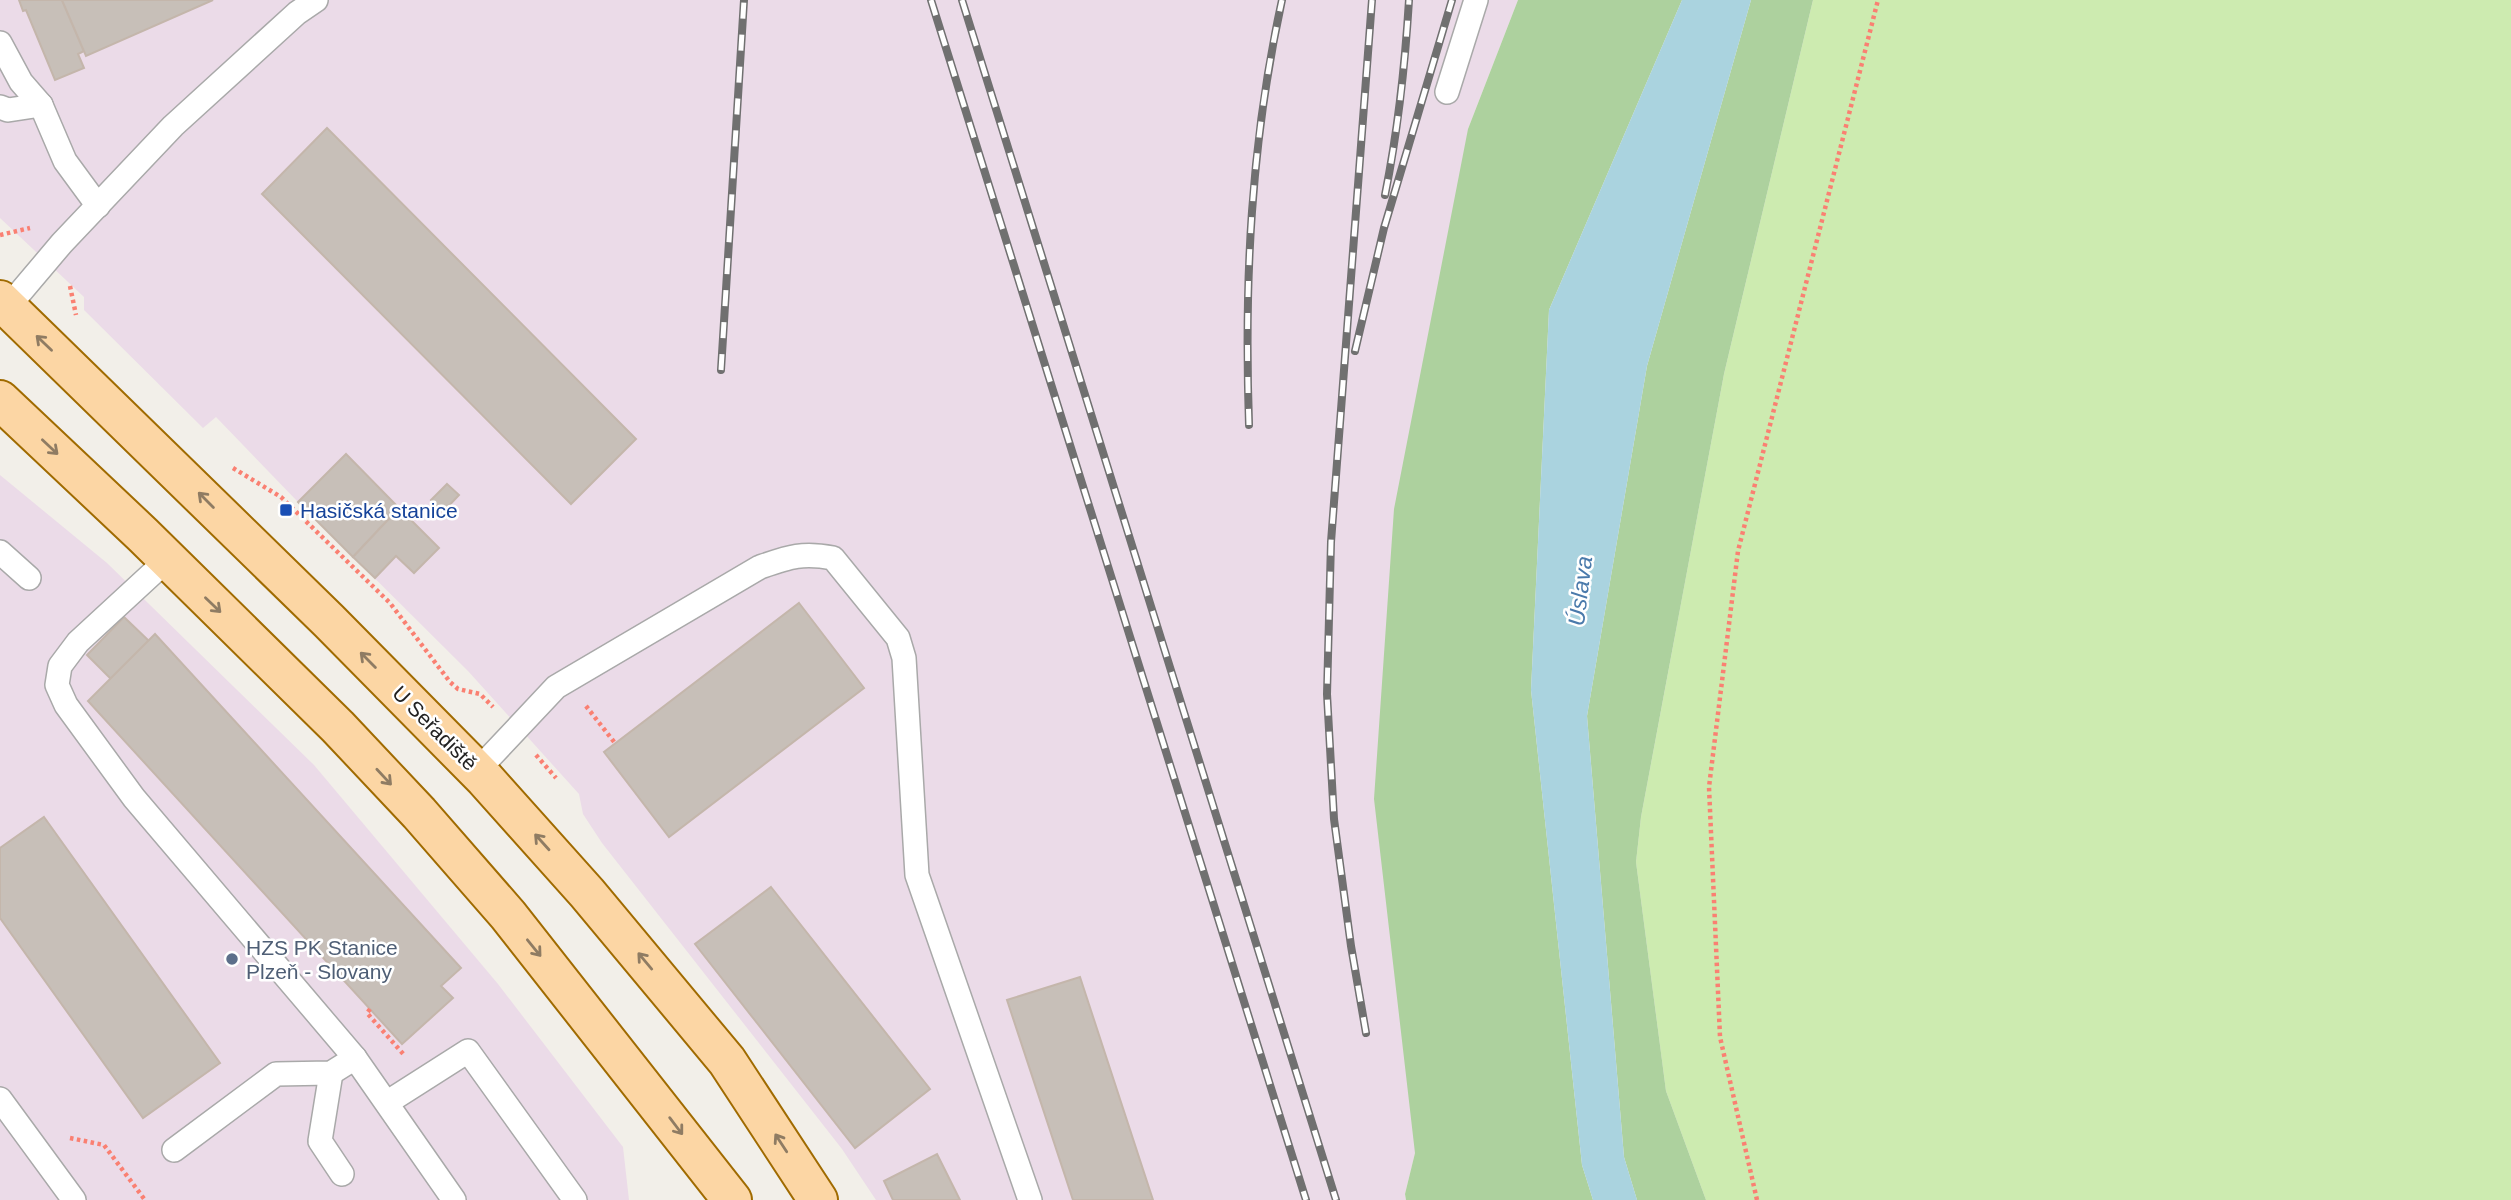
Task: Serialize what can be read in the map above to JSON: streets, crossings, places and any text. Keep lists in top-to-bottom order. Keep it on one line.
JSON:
{"streets":{"main road":["U Seřadiště"]},"water":["Úslava"],"places":{"transit":["Hasičská stanice"],"other":["HZS PK Stanice Plzeň - Slovany"]}}
